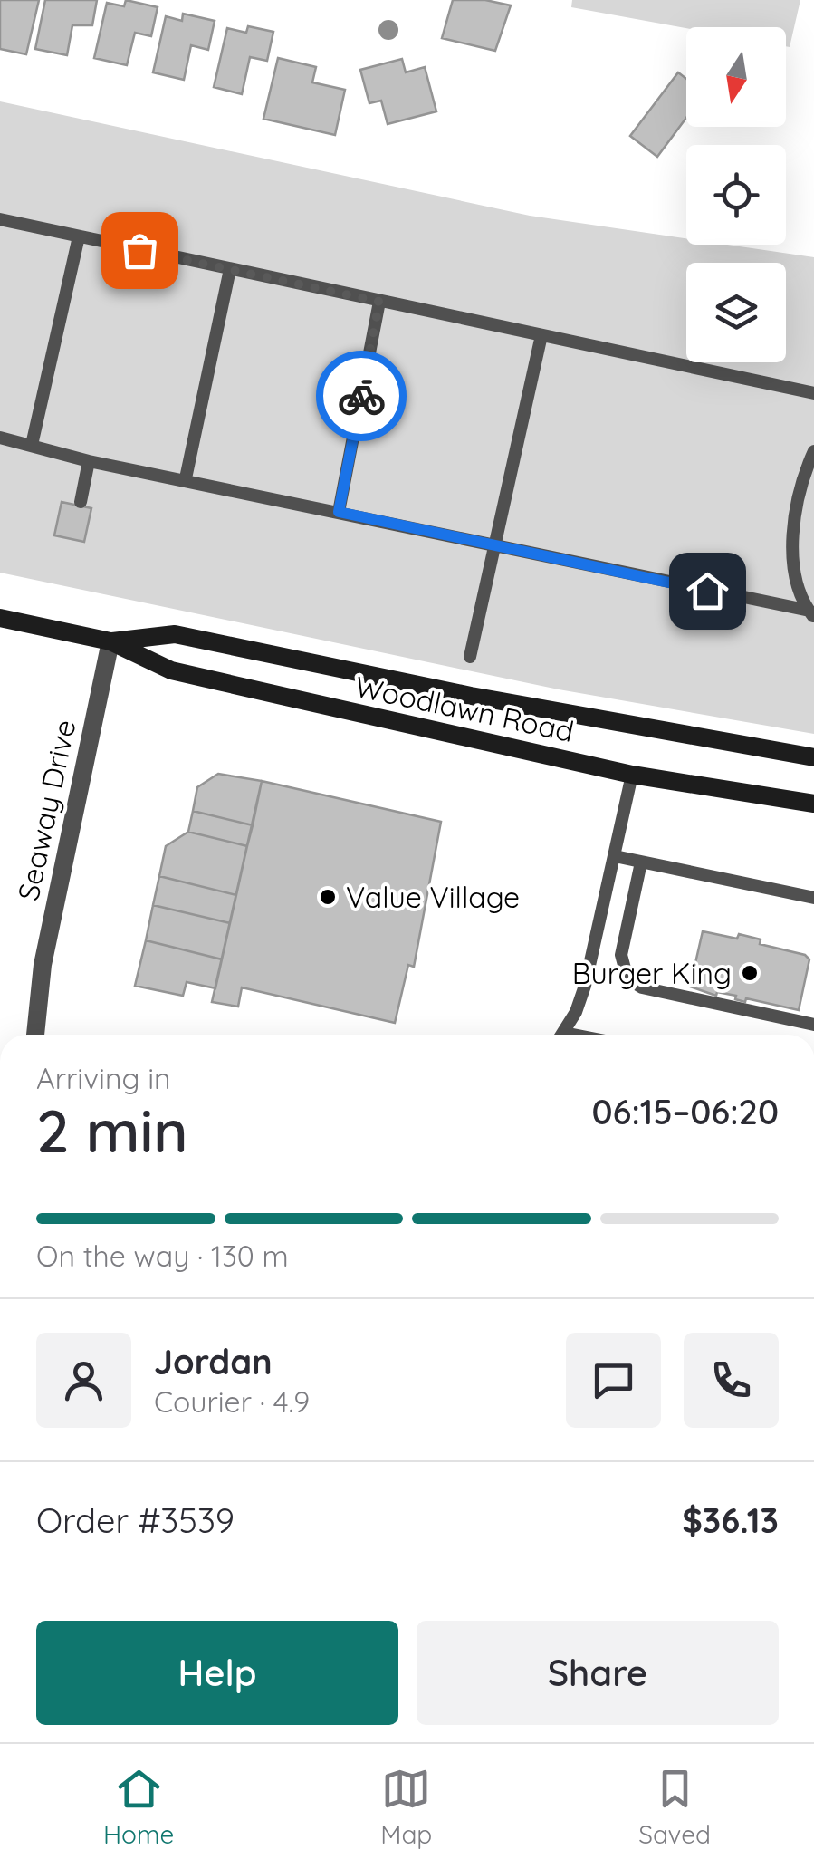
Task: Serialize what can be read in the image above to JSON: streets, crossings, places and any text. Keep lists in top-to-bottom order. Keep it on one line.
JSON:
{"streets":{"main road":["Woodlawn Road"],"street":["Seaway Drive"]},"crossings":[["Woodlawn Road","Seaway Drive"]],"places":["Value Village","Burger King"],"north":"bottom","page":{"heading":["2 min","Arriving in","06:15–06:20"],"panel":["Jordan","Courier · 4.9","Order #3539","$36.13"],"bar":"On the way · 130 m","buttons":["Help","Share"],"tabs":["Home","Map","Saved"]}}
